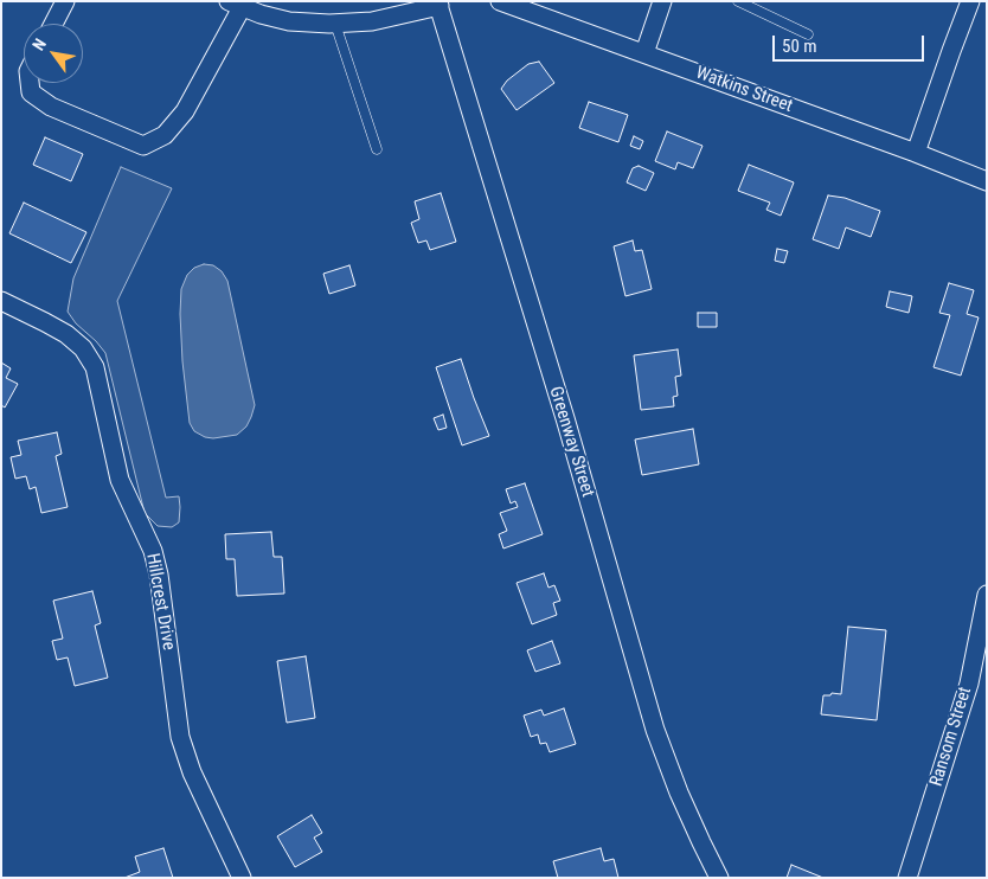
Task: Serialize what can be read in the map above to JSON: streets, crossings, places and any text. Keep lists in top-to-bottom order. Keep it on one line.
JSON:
{"streets":{"street":["Watkins Street","Greenway Street","Hillcrest Drive","Ransom Street"]},"scale_bar":"50 m","north":"top left"}
